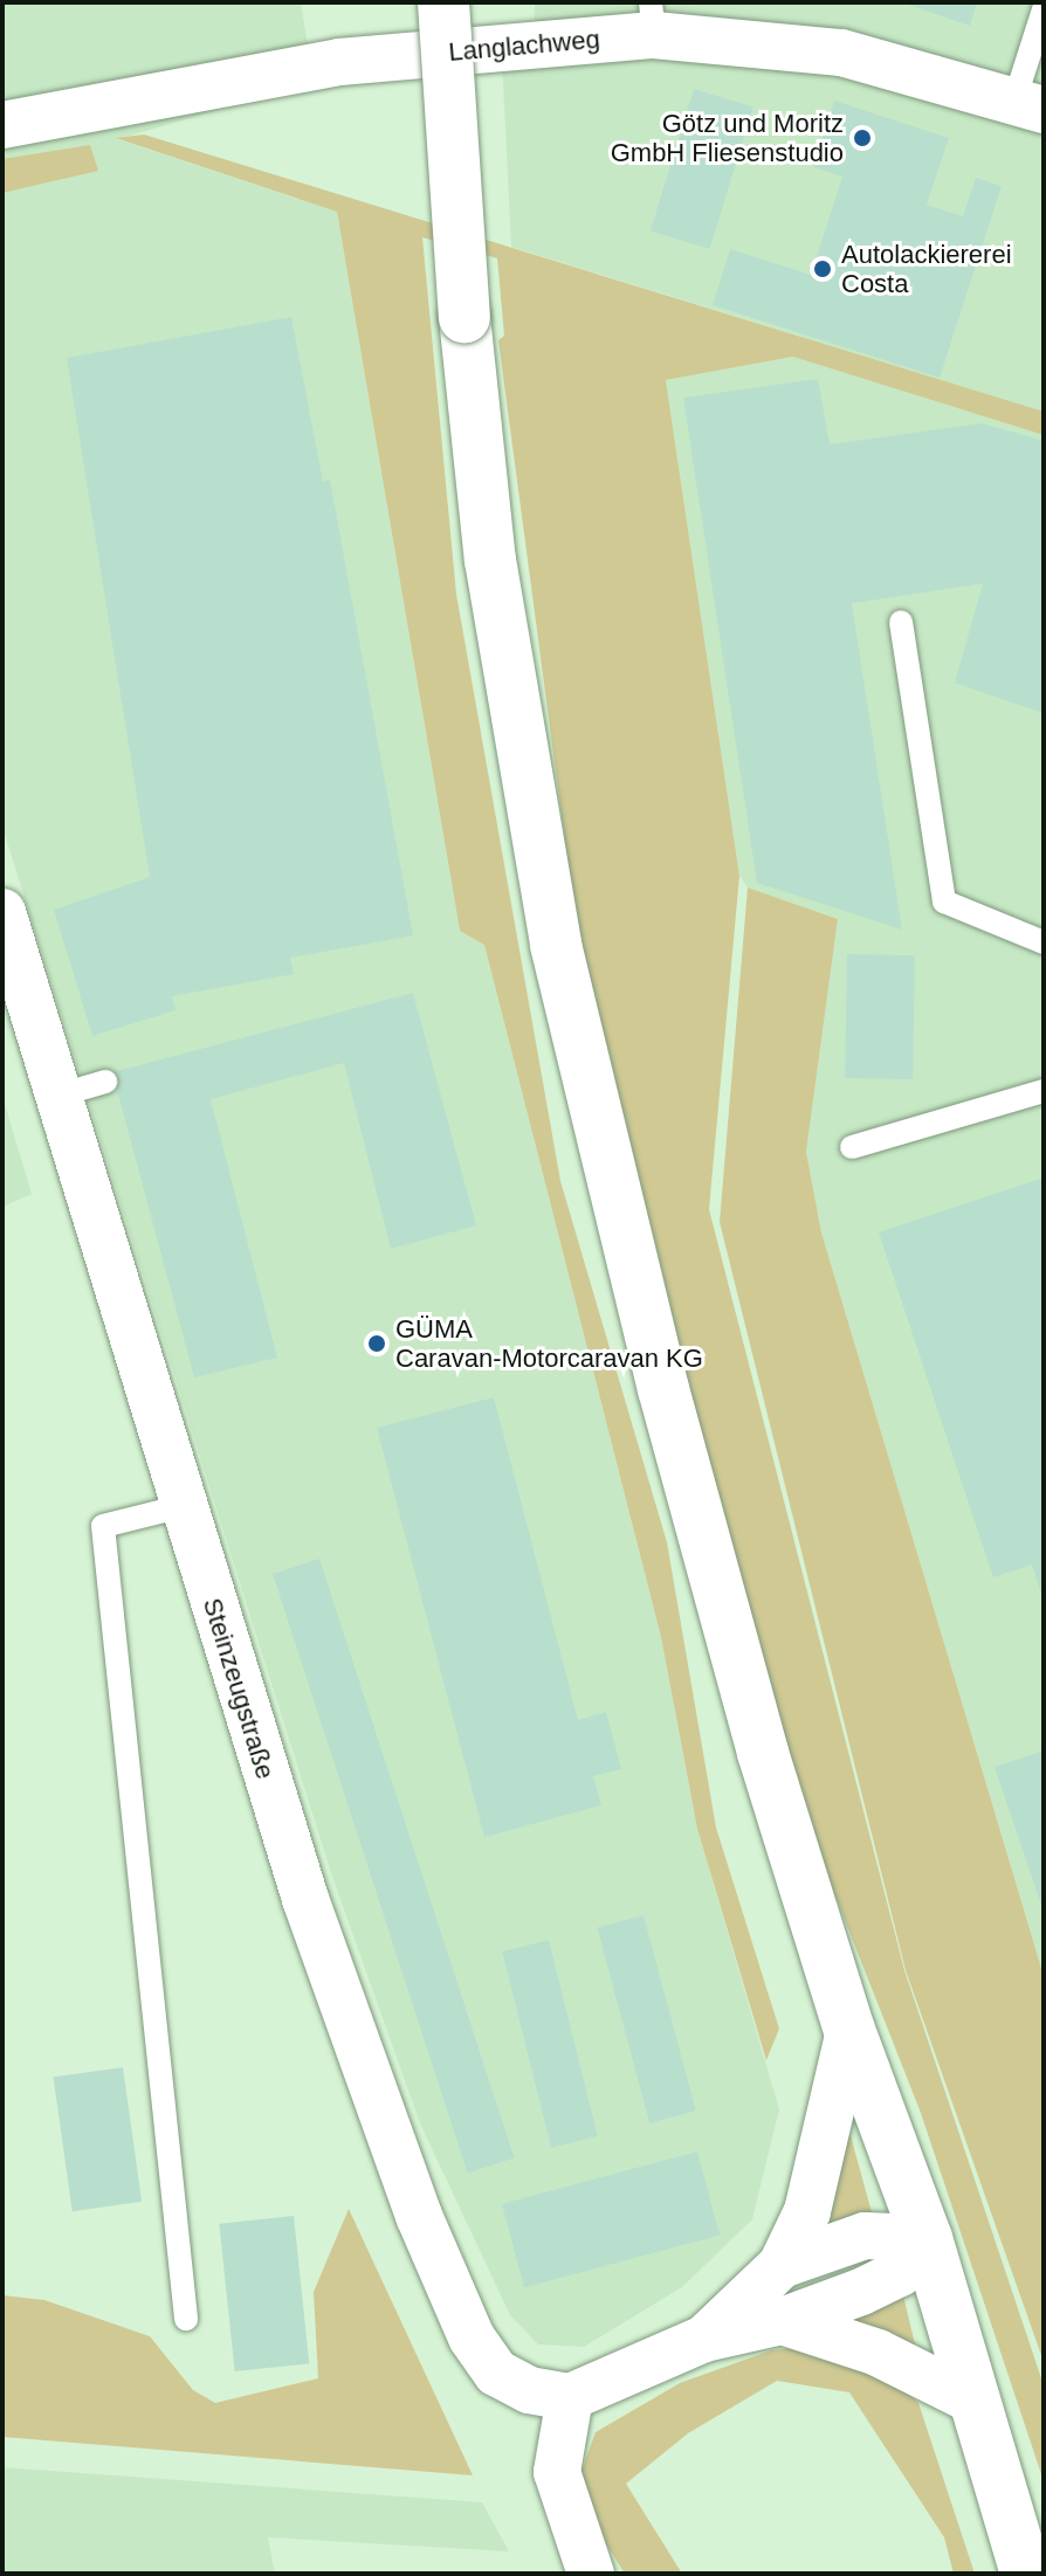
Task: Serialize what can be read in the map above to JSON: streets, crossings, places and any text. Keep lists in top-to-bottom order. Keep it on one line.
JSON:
{"streets":{"street":["Langlachweg","Steinzeugstraße"]},"places":["Götz und Moritz GmbH Fliesenstudio","Autolackiererei Costa","GÜMA Caravan-Motorcaravan KG"]}
